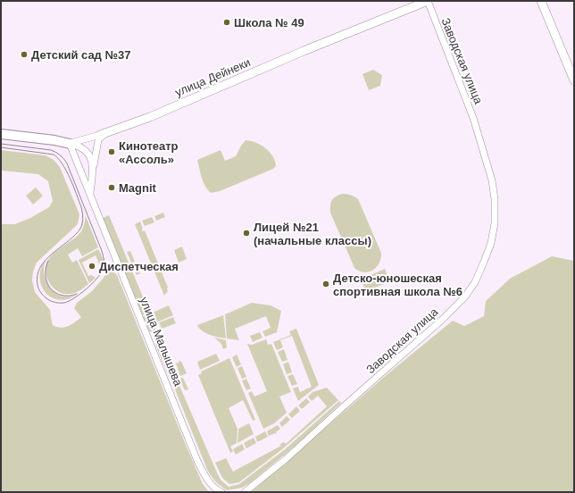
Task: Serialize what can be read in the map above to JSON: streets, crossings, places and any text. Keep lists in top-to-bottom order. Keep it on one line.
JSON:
{"streets":{"main road":["улица Дейнеки"],"street":["Заводская улица","улица Малышева"]},"crossings":[["Заводская улица","улица Дейнеки"],["улица Дейнеки","улица Малышева"]],"places":["Школа № 49","Детский сад №37","Кинотеатр «Ассоль»","Magnit","Лицей №21 (начальные классы)","Диспетческая","Детско-юношеская спортивная школа №6"]}
